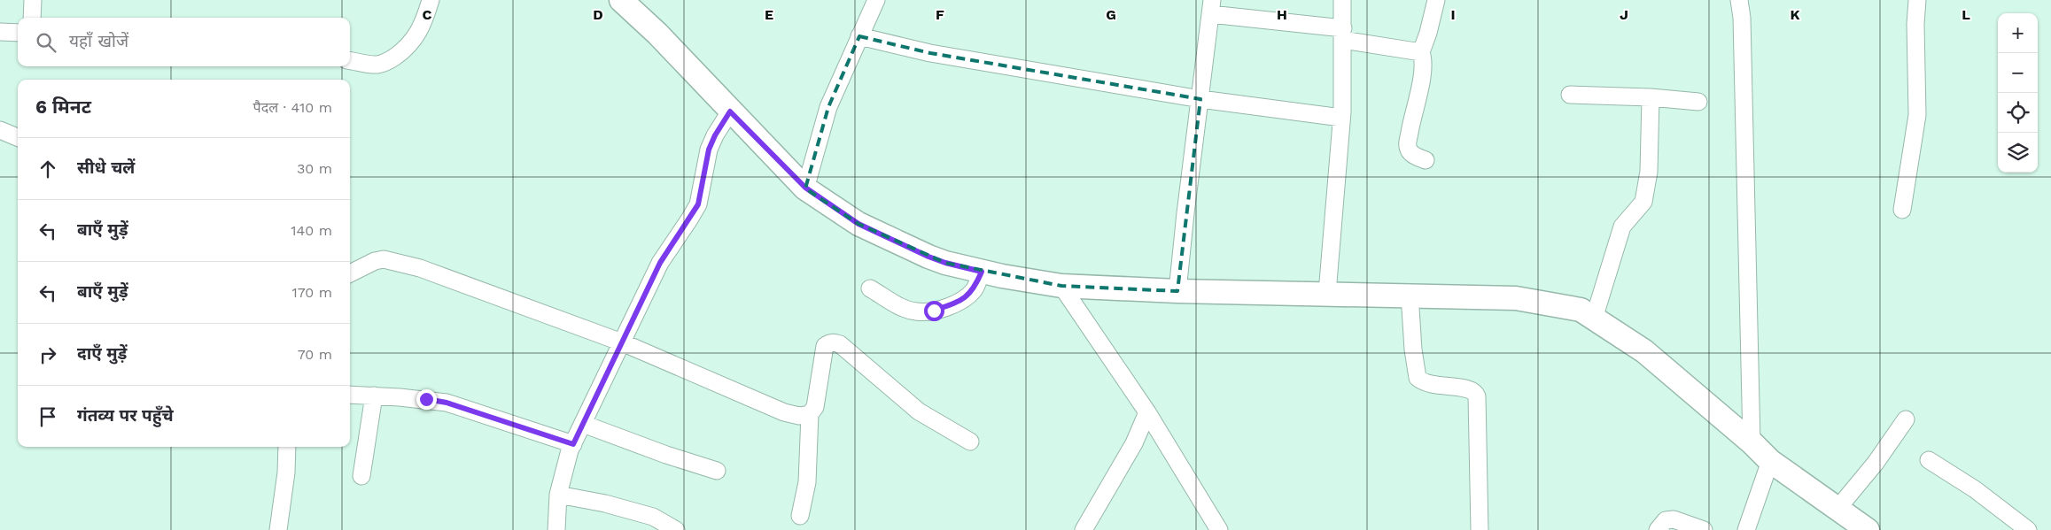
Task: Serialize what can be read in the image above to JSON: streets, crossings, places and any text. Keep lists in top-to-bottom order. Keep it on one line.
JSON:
{"page":{"map_buttons":["+","−"],"search":"यहाँ खोजें","heading":["6 मिनट","पैदल · 410 m"],"list":[["सीधे चलें","30 m"],["बाएँ मुड़ें","140 m"],["बाएँ मुड़ें","170 m"],["दाएँ मुड़ें","70 m"],"गंतव्य पर पहुँचे"]},"grid":{"columns":["C","D","E","F","G","H","I","J","K","L"]}}
